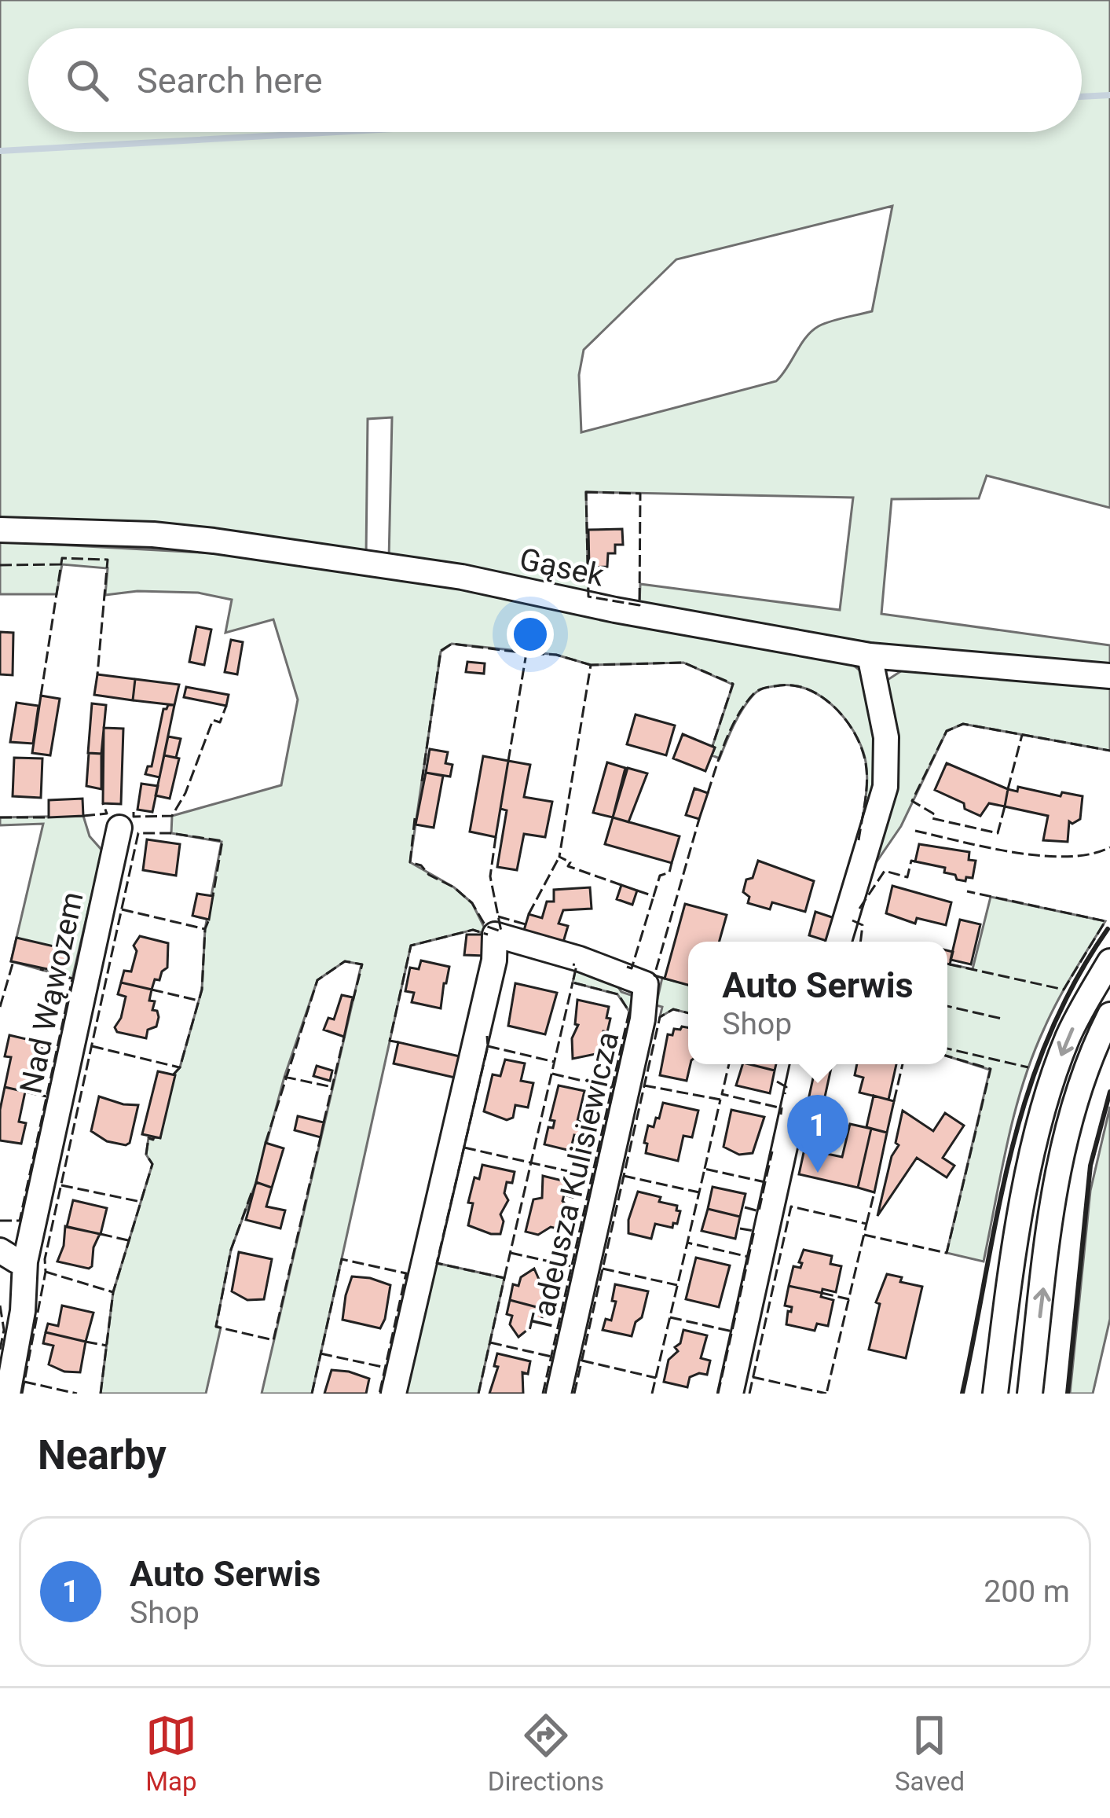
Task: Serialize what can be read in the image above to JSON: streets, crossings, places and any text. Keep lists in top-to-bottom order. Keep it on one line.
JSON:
{"streets":{"street":["Gąsek","Nad Wąwozem","Tadeusza Kulisiewicza"]},"page":{"search":"Search here","popup":["Auto Serwis","Shop"],"pins":"1","heading":"Nearby","list":[{"mark":"1","name":"Auto Serwis","note":"Shop","value":"200 m"}],"nav":["Map","Directions","Saved"]}}
